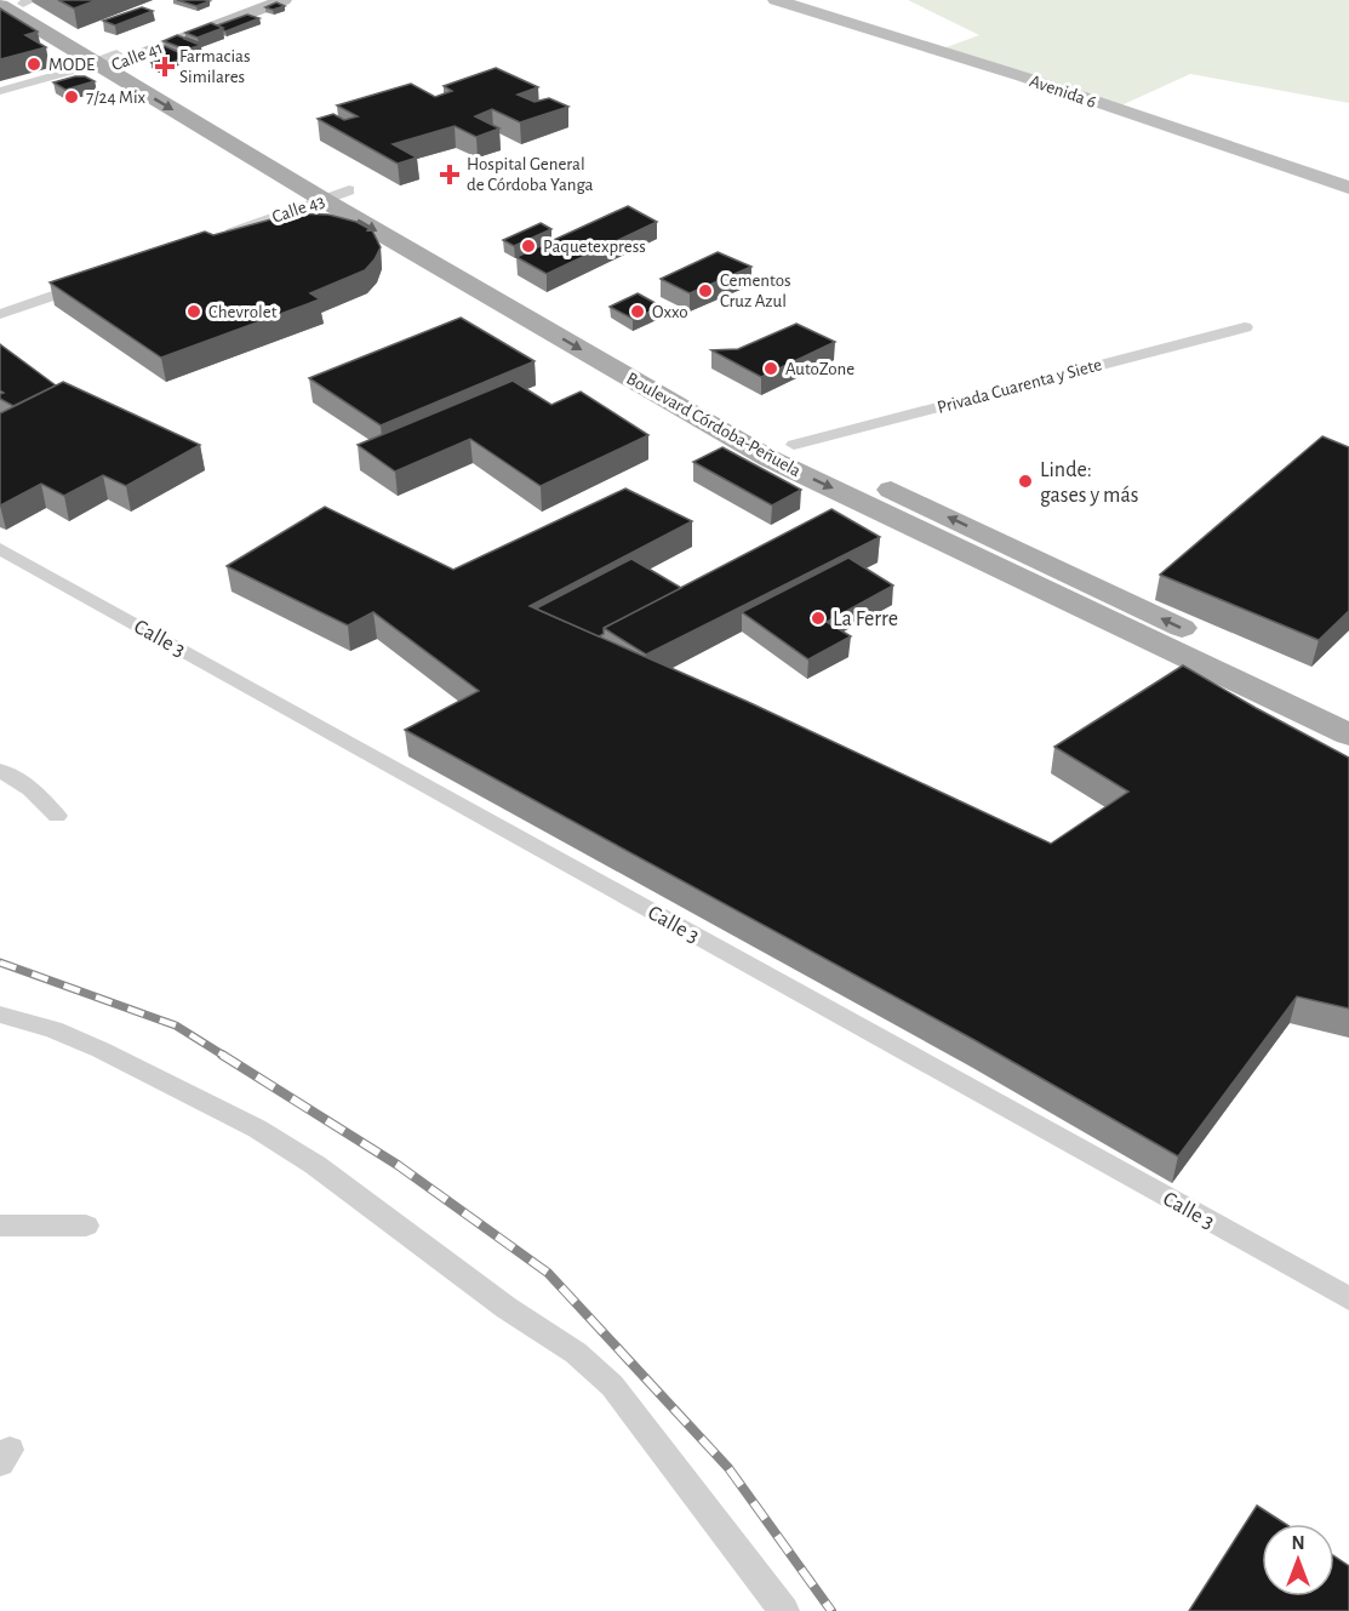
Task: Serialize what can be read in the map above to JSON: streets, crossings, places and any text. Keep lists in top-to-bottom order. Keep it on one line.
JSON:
{"streets":{"main road":["Boulevard Córdoba-Peñuela"],"street":["Calle 41","Avenida 6","Calle 43","Privada Cuarenta y Siete","Calle 3"]},"crossings":[["Calle 41","Boulevard Córdoba-Peñuela"],["Calle 43","Boulevard Córdoba-Peñuela"],["Privada Cuarenta y Siete","Boulevard Córdoba-Peñuela"]],"places":{"other":["MODE","7/24 Mix","Paquetexpress","Cementos Cruz Azul","Chevrolet","Oxxo","AutoZone","Linde: gases y más","La Ferre"],"health":["Farmacias Similares","Hospital General de Córdoba Yanga"]},"north":"top"}
